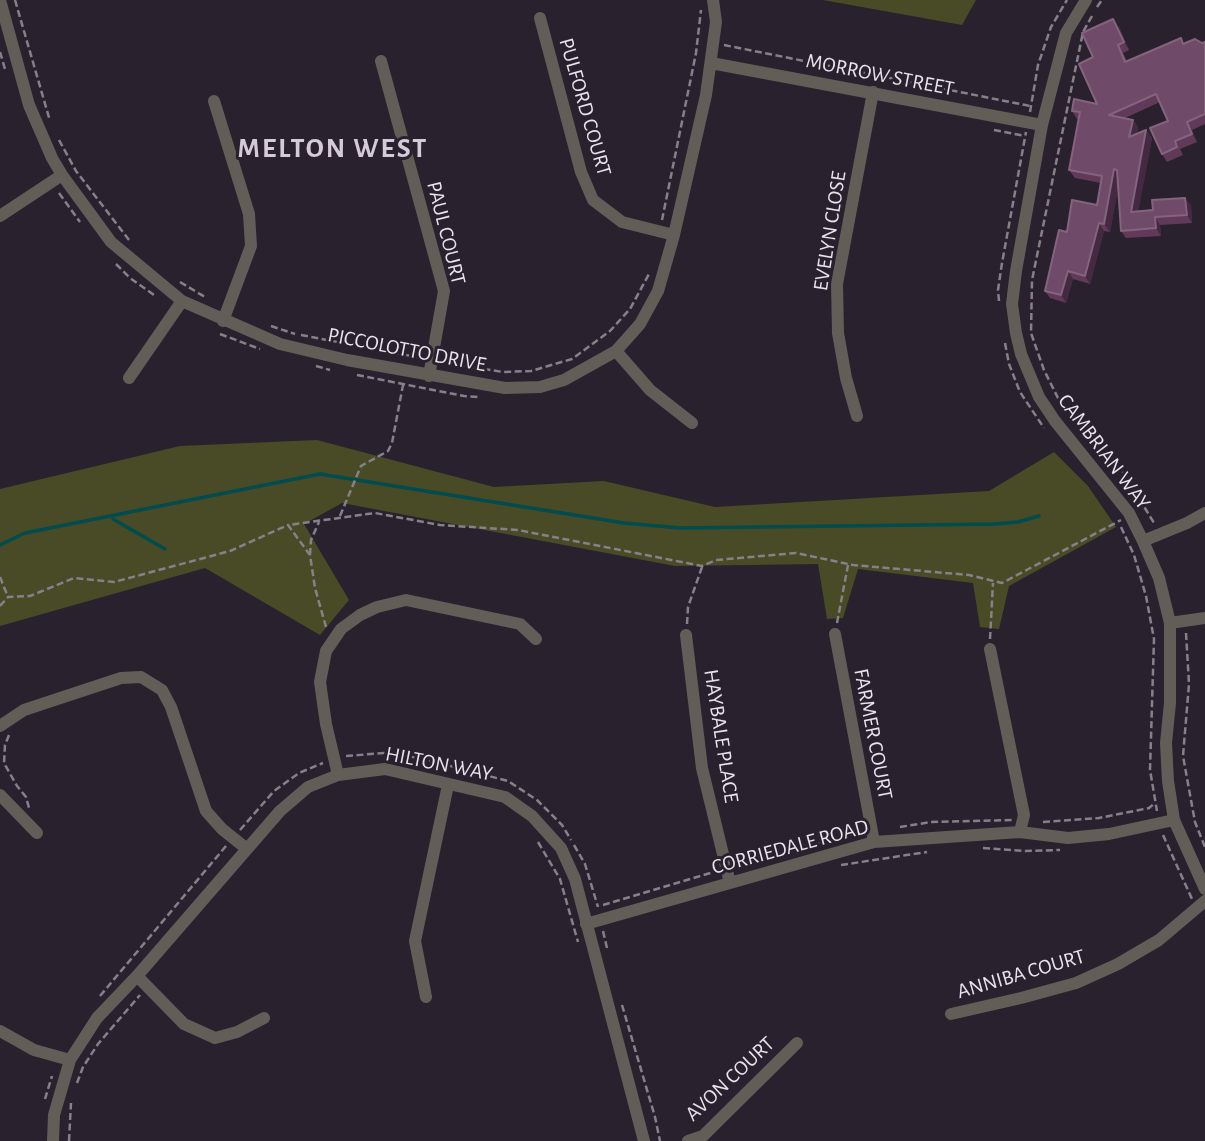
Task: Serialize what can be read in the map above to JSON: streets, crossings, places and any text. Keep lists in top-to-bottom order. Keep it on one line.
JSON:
{"streets":{"street":["MORROW STREET","PULFORD COURT","EVELYN CLOSE","PAUL COURT","PICCOLOTTO DRIVE","CAMBRIAN WAY","FARMER COURT","HAYBALE PLACE","HILTON WAY","CORRIEDALE ROAD","ANNIBA COURT","AVON COURT"]},"crossings":[["MORROW STREET","EVELYN CLOSE"],["MORROW STREET","PICCOLOTTO DRIVE"],["MORROW STREET","CAMBRIAN WAY"],["PULFORD COURT","PICCOLOTTO DRIVE"],["PAUL COURT","PICCOLOTTO DRIVE"],["CAMBRIAN WAY","CORRIEDALE ROAD"],["FARMER COURT","CORRIEDALE ROAD"],["HAYBALE PLACE","CORRIEDALE ROAD"],["HILTON WAY","CORRIEDALE ROAD"]],"districts":["MELTON WEST"]}
